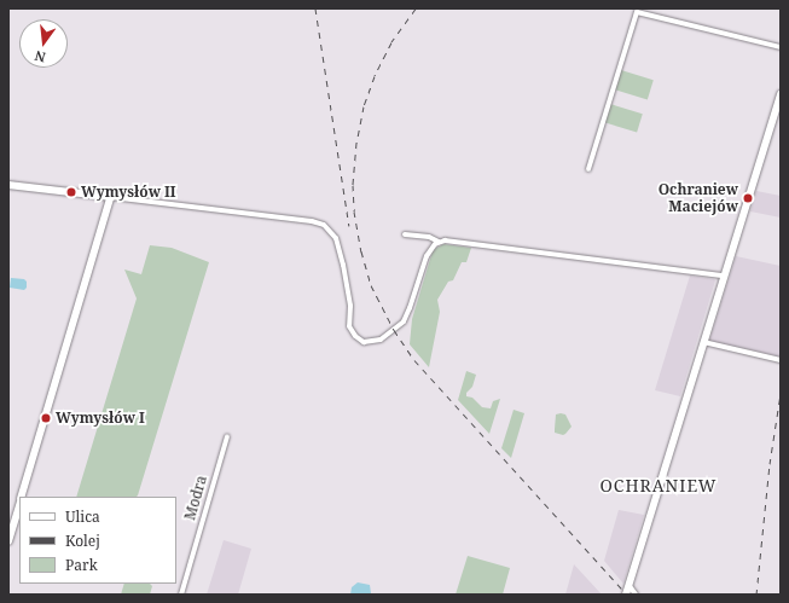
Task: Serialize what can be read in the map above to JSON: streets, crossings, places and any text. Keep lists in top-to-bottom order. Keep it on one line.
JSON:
{"streets":{"street":["Modra"]},"districts":["OCHRANIEW"],"places":["Wymysłów II","Ochraniew Maciejów","Wymysłów I"],"legend":["Ulica","Kolej","Park"],"north":"bottom"}
